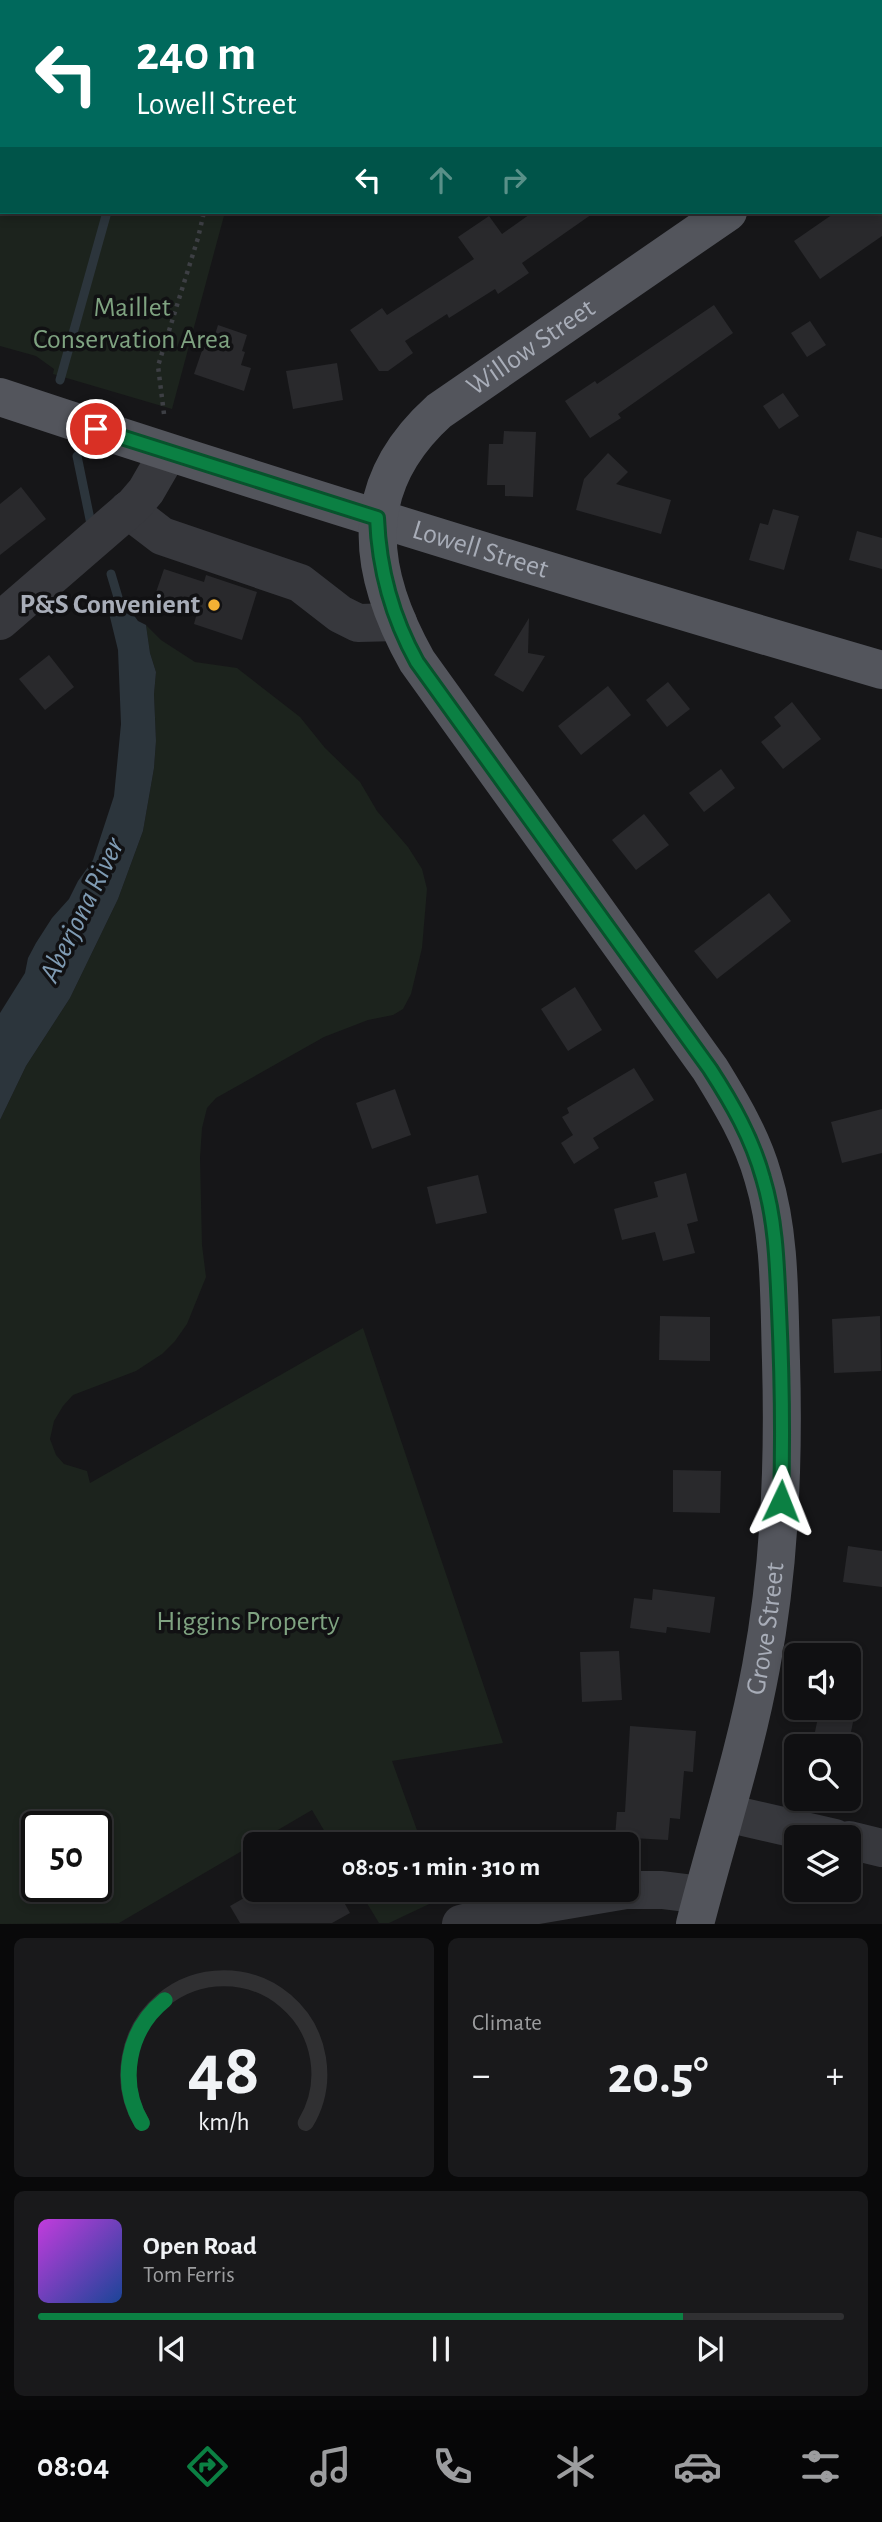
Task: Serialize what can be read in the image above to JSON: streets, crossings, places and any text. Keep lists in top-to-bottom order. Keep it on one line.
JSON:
{"streets":{"main road":["Willow Street","Lowell Street","Grove Street"]},"crossings":[["Willow Street","Lowell Street"],["Willow Street","Grove Street"],["Lowell Street","Grove Street"]],"water":["Aberjona River"],"parks":["Maillet Conservation Area","Higgins Property"],"places":["P&S Convenient"],"page":{"turn":["240 m","Lowell Street"],"limit":"50","trip":"08:05 · 1 min · 310 m","tile":"Climate","heat":["−","20.5°","+"],"song":["Open Road","Tom Ferris"],"tabs":"08:04","gauge":["48","km/h"]}}
